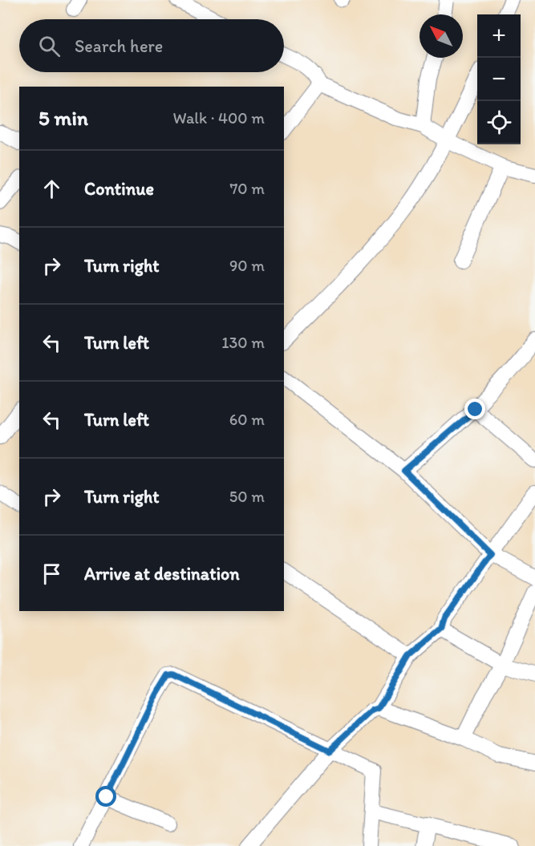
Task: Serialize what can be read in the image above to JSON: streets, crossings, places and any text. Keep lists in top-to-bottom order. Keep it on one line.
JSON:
{"north":"top left","page":{"map_buttons":["+","−"],"search":"Search here","heading":["5 min","Walk · 400 m"],"list":[["Continue","70 m"],["Turn right","90 m"],["Turn left","130 m"],["Turn left","60 m"],["Turn right","50 m"],"Arrive at destination"]}}
